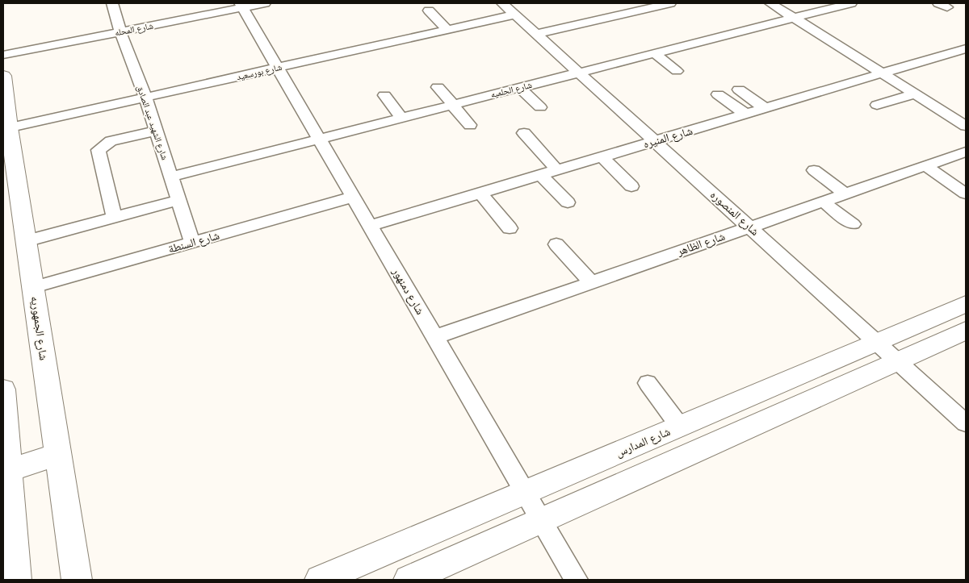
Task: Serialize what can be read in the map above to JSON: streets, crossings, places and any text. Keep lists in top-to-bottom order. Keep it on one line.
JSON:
{"streets":{"main road":["شارع الجمهوريه","شارع المدارس"],"street":["شارع المحله","شارع بورسعيد","شارع الحلميه","شارع الشهيد عبد الصادق","شارع المنيره","شارع المنصوره","شارع السنطة","شارع الظاهر","شارع دمنهور"]},"crossings":[["شارع المحله","شارع الشهيد عبد الصادق"],["شارع المحله","شارع دمنهور"],["شارع بورسعيد","شارع الشهيد عبد الصادق"],["شارع بورسعيد","شارع المنصوره"],["شارع بورسعيد","شارع دمنهور"],["شارع بورسعيد","شارع الجمهوريه"],["شارع الحلميه","شارع الشهيد عبد الصادق"],["شارع الحلميه","شارع المنصوره"],["شارع الحلميه","شارع دمنهور"],["شارع الشهيد عبد الصادق","شارع السنطة"],["شارع المنيره","شارع المنصوره"],["شارع المنيره","شارع دمنهور"],["شارع المنصوره","شارع الظاهر"],["شارع المنصوره","شارع المدارس"],["شارع السنطة","شارع دمنهور"],["شارع السنطة","شارع الجمهوريه"],["شارع الظاهر","شارع دمنهور"],["شارع دمنهور","شارع المدارس"]]}
